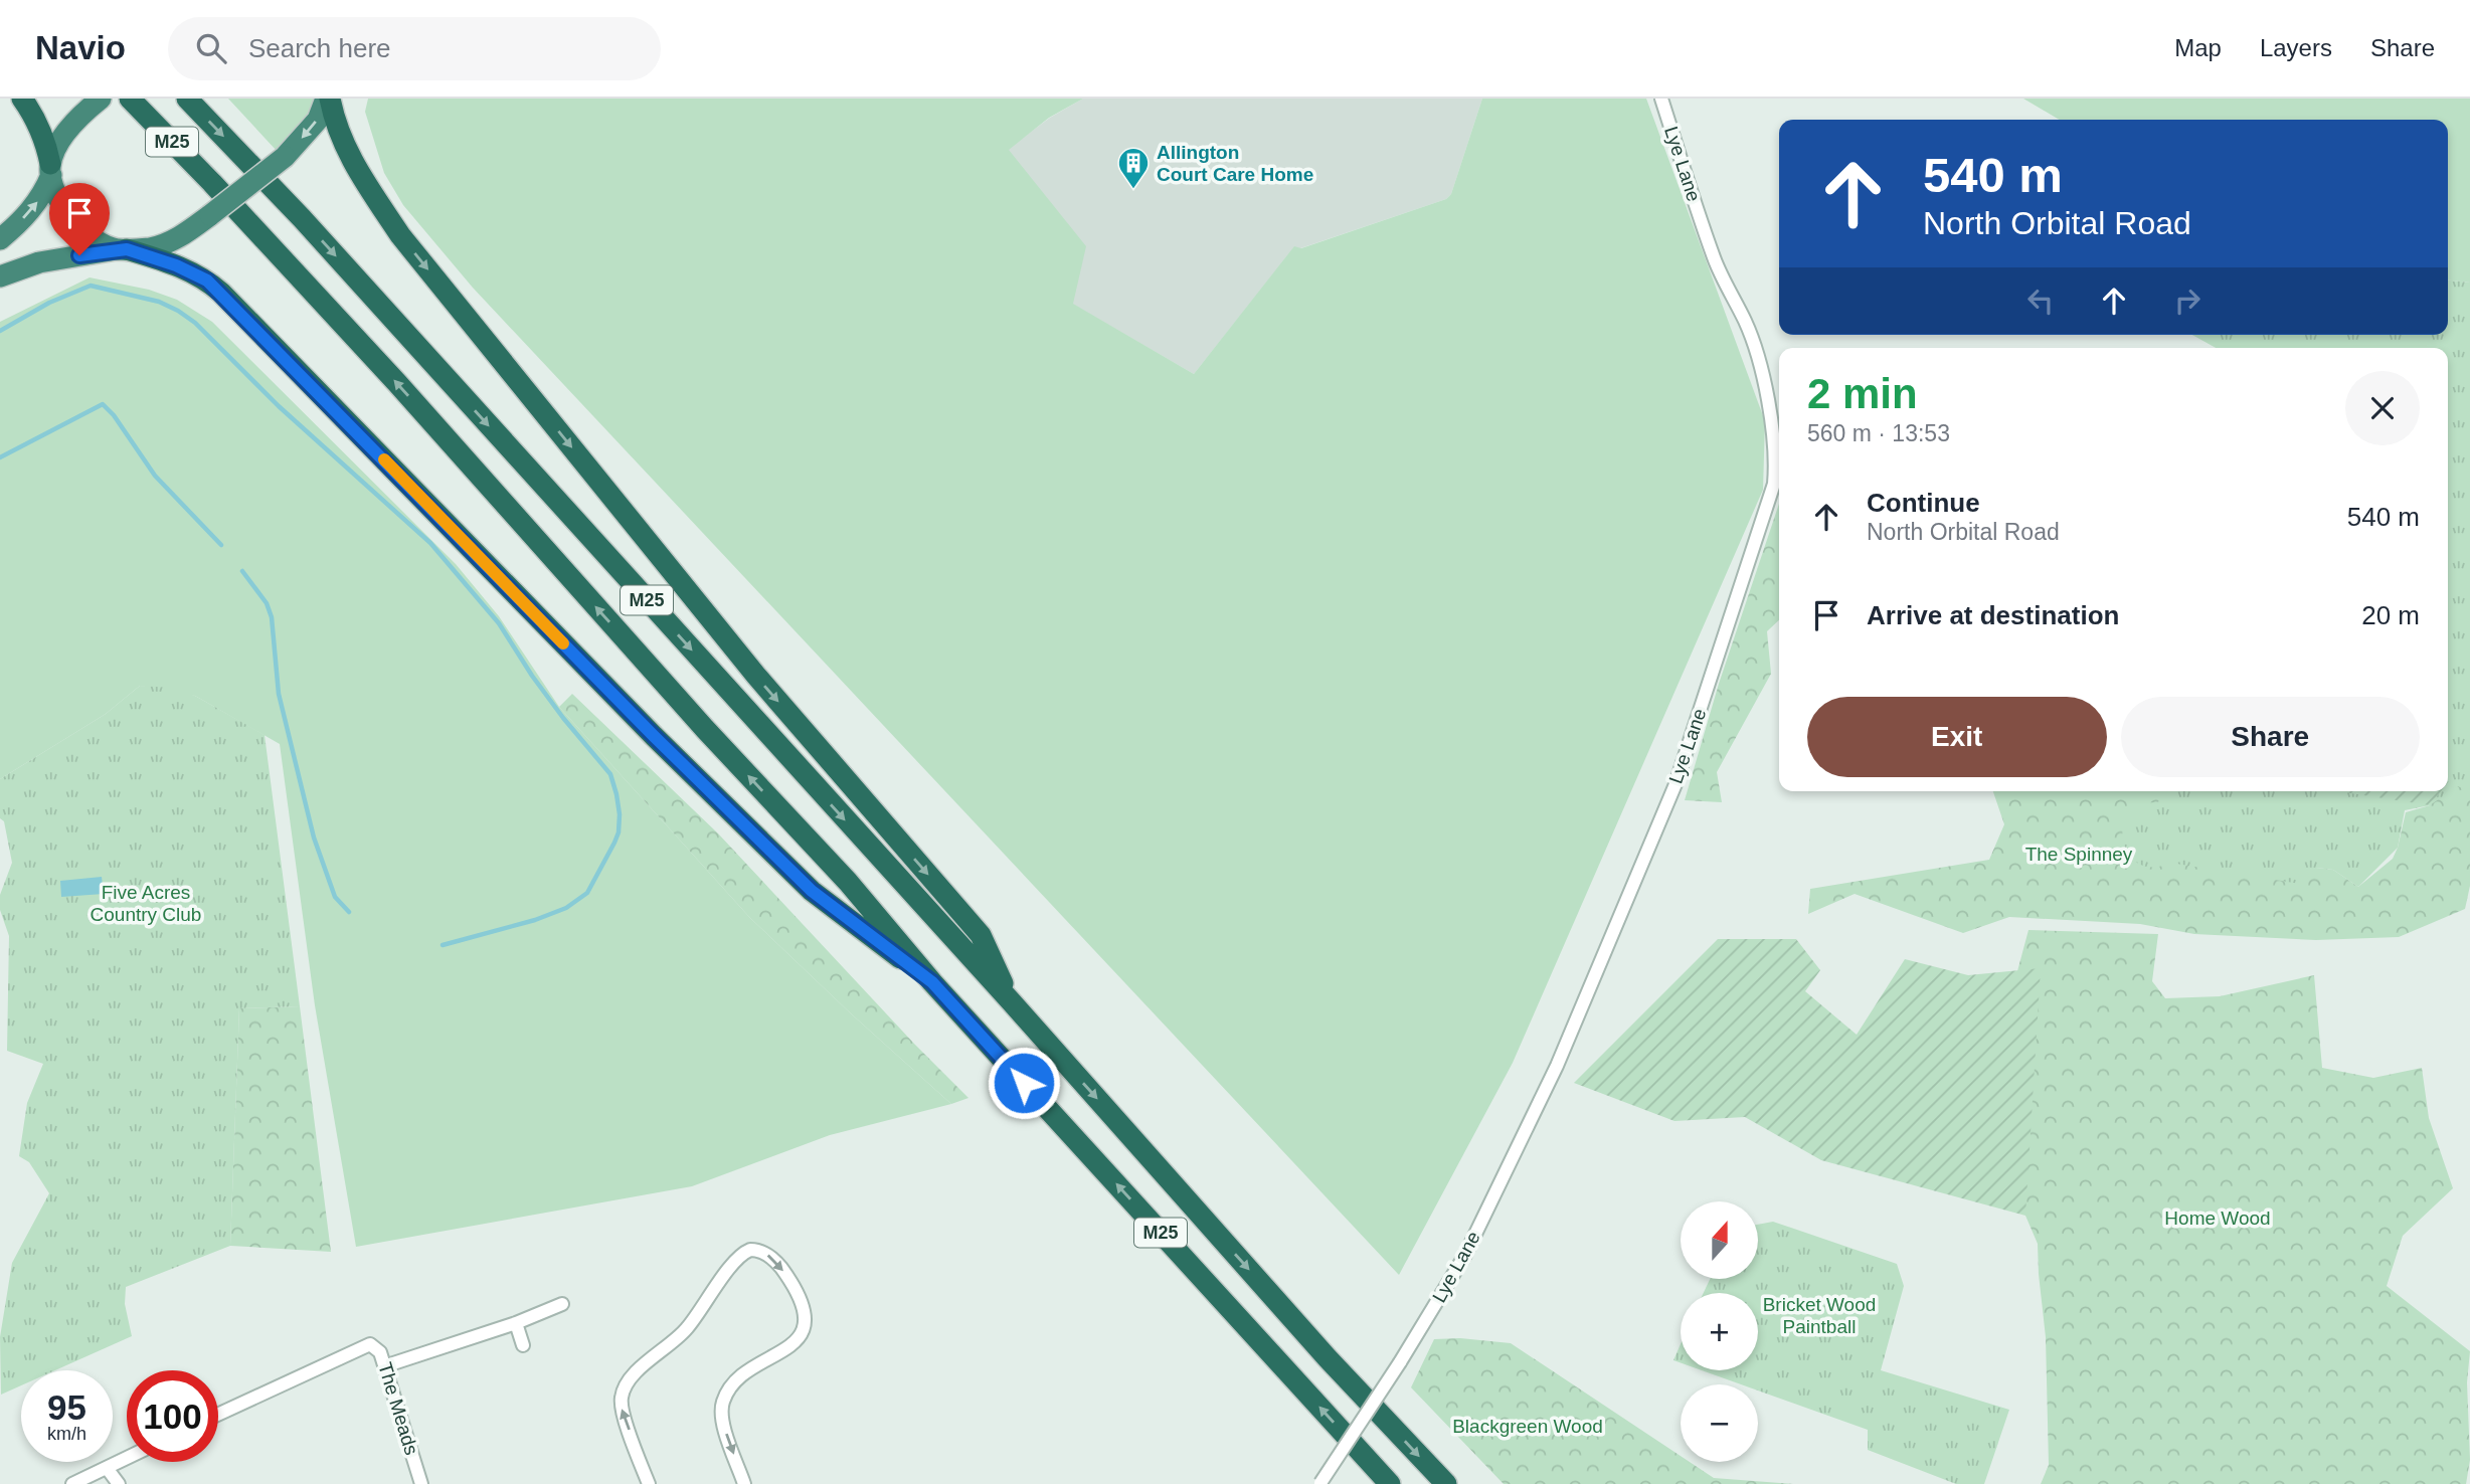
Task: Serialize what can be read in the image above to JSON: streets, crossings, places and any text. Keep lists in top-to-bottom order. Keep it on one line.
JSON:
{"streets":{"highway":["M25"],"street":["Lye Lane","The Meads"]},"parks":["The Spinney","Five Acres Country Club","Home Wood","Bricket Wood Paintball","Blackgreen Wood"],"places":{"building":["Allington Court Care Home"]},"north":"top","page":{"header":"Navio","search":"Search here","nav":["Map","Layers","Share"],"turn":["540 m","North Orbital Road"],"heading":["2 min","560 m · 13:53"],"list":[{"name":"Continue","note":"North Orbital Road","value":"540 m"},{"name":"Arrive at destination","value":"20 m"}],"buttons":["Exit","Share"],"map_buttons":["+","−"],"speed":"95 km/h","limit":"100"}}
